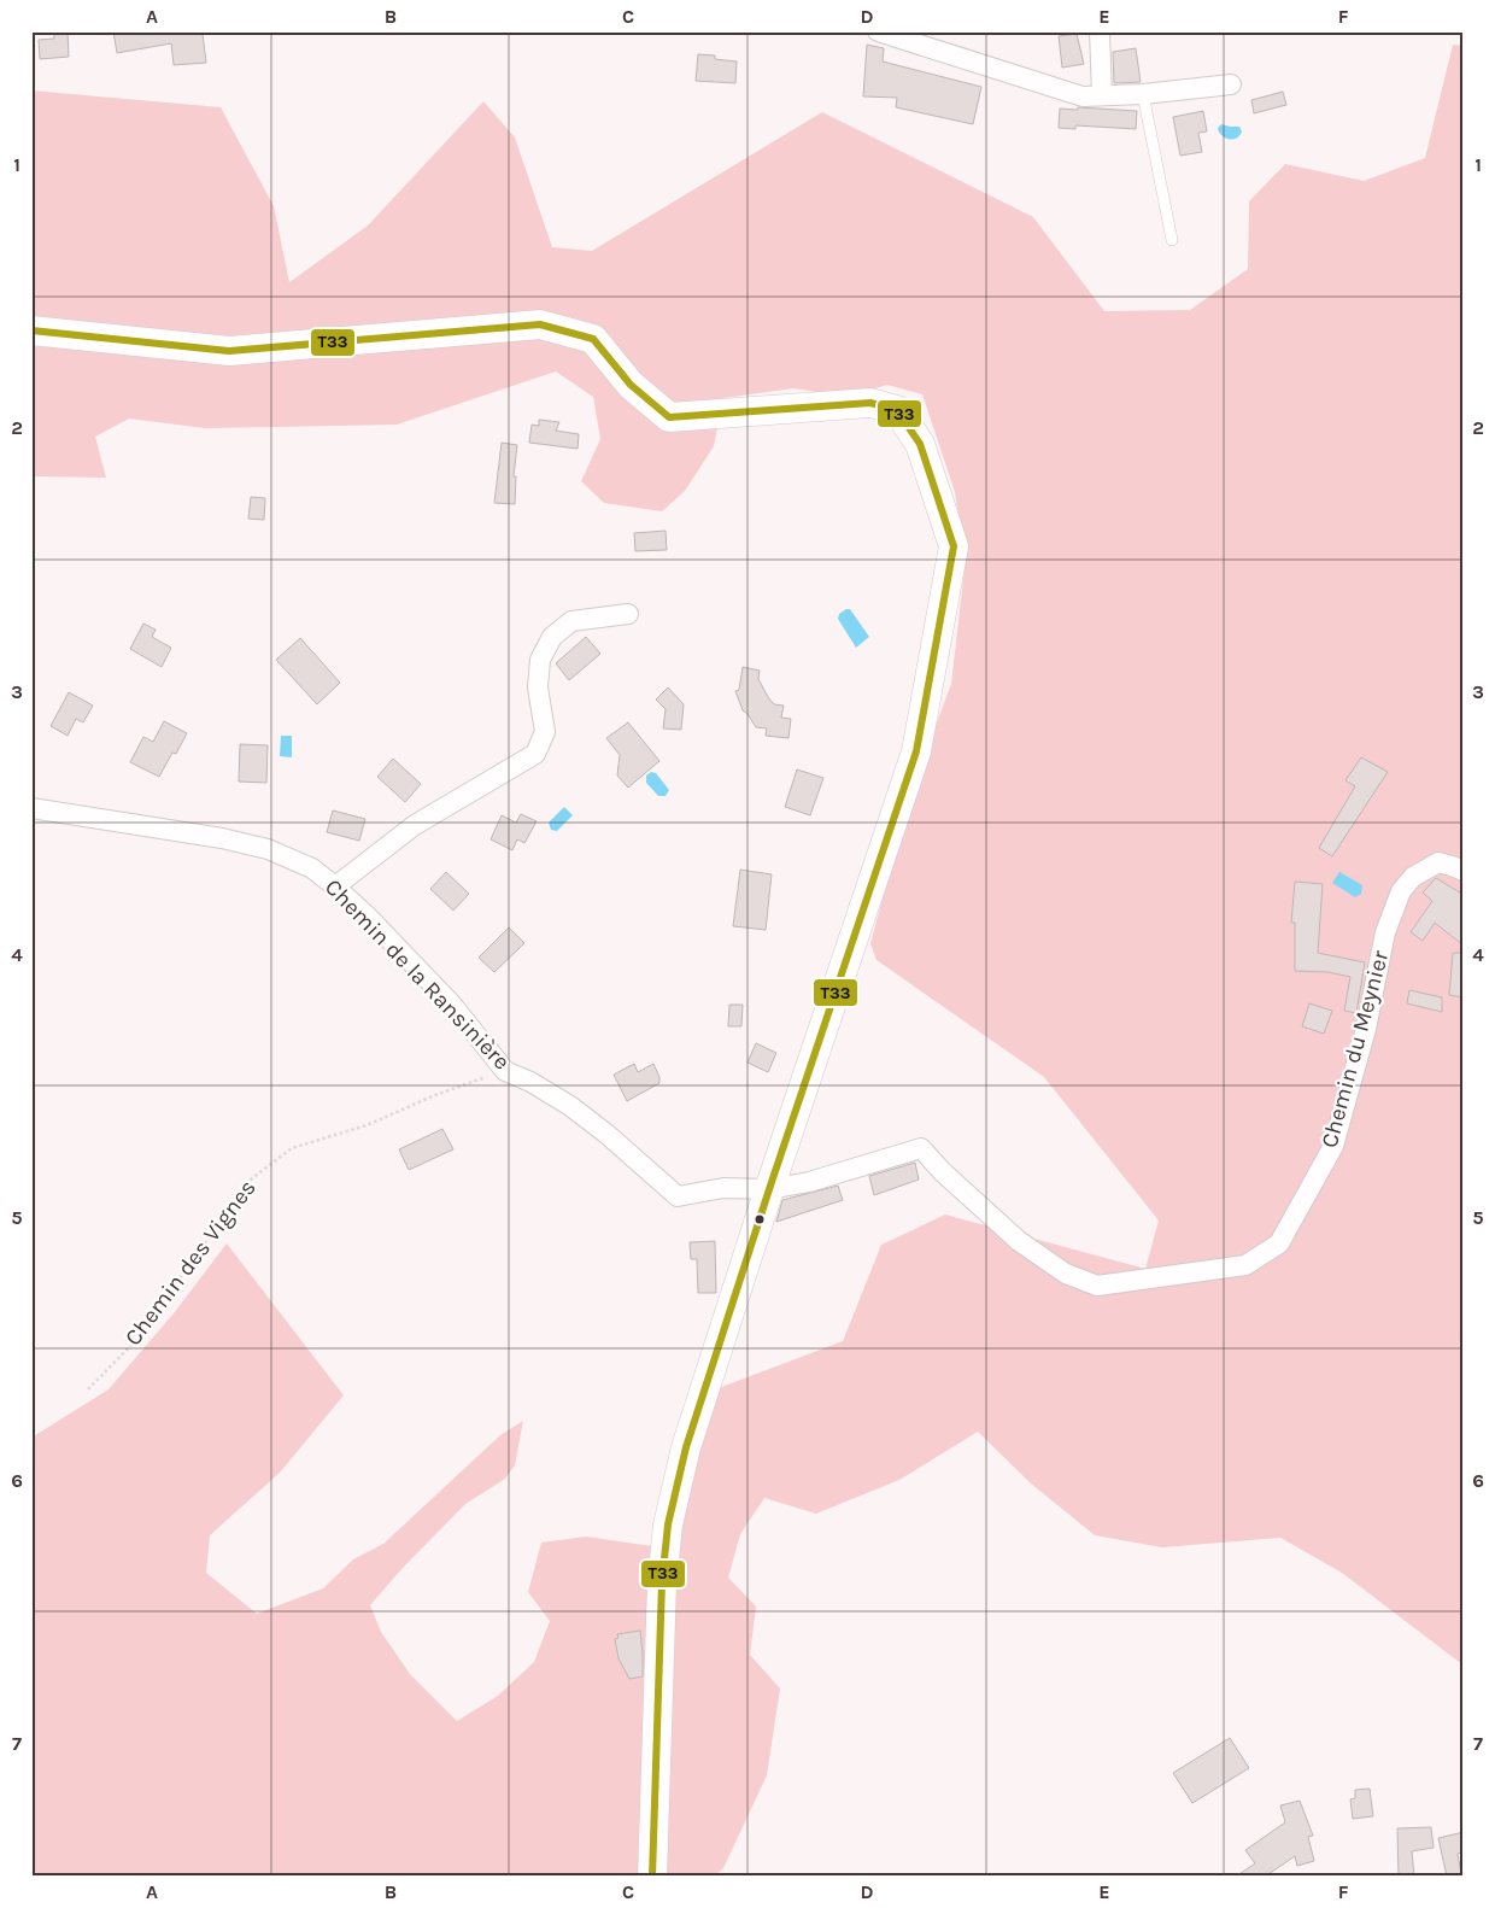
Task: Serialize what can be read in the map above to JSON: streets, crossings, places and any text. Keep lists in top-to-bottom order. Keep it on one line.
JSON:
{"streets":{"street":["Chemin de la Ransinière","Chemin du Meynier"],"path":["Chemin des Vignes"]},"crossings":[["Chemin de la Ransinière","Chemin du Meynier"],["Chemin de la Ransinière","Chemin des Vignes"]],"lines":["transit line T33"],"grid":{"columns":["A","B","C","D","E","F"],"rows":["1","2","3","4","5","6","7"]}}
